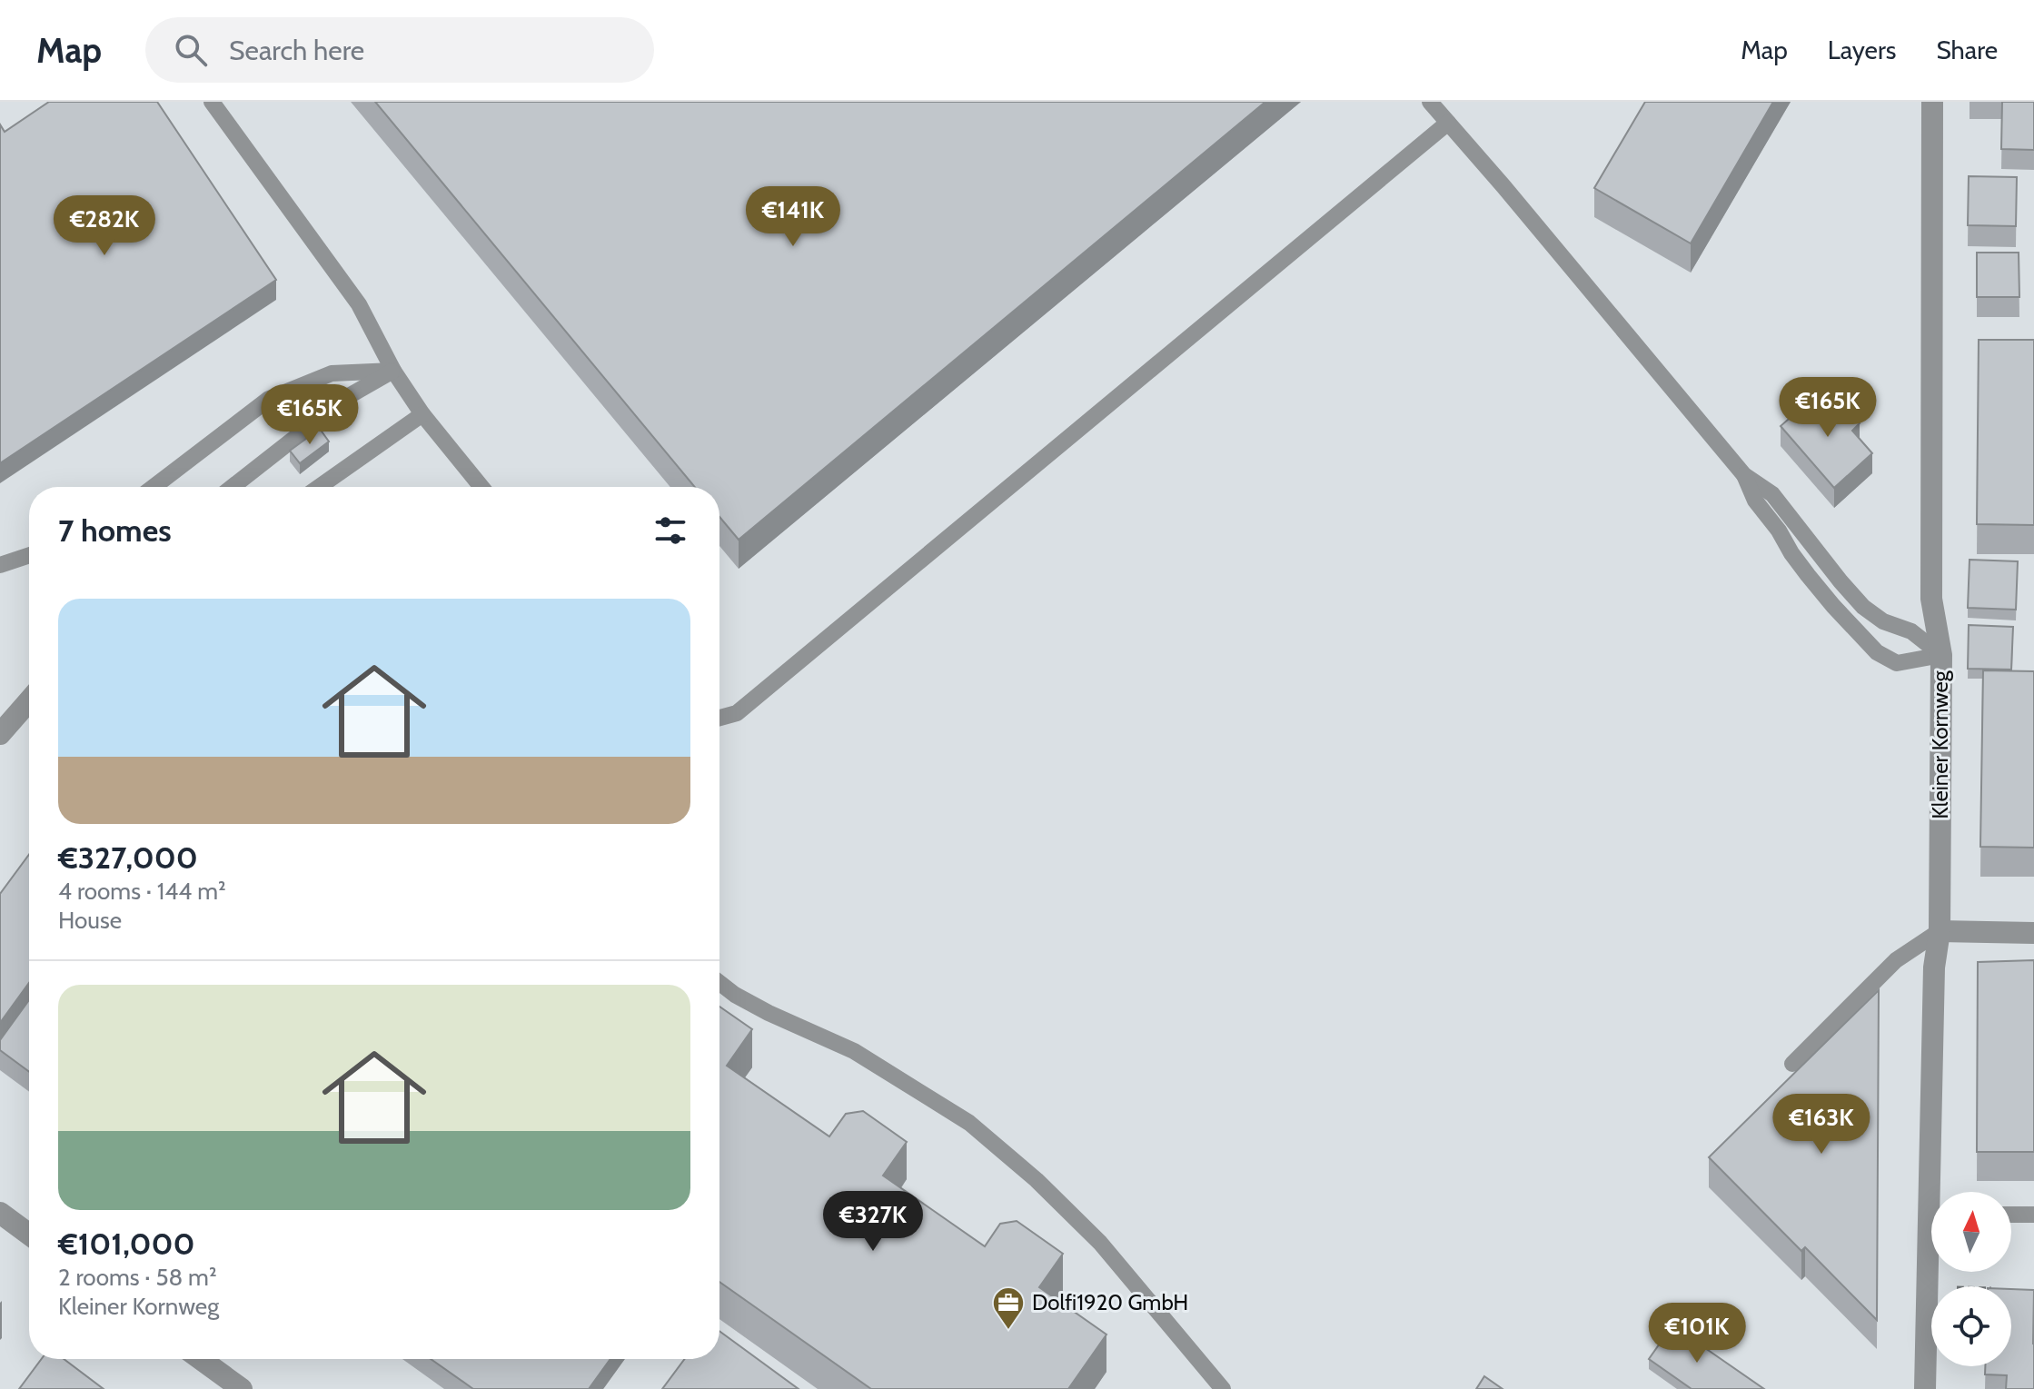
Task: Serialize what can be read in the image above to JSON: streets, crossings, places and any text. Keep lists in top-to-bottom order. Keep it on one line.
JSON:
{"streets":{"street":["Kleiner Kornweg"]},"places":{"office":["Dolfi1920 GmbH"]},"north":"top","page":{"header":"Map","search":"Search here","nav":["Map","Layers","Share"],"price":["€141K","€282K","€165K","€165K","€163K","€327K","€101K"],"heading":"7 homes","list":[{"name":"€327,000","note":"4 rooms · 144 m² · House"},{"name":"€101,000","note":"2 rooms · 58 m² · Kleiner Kornweg"}]}}
